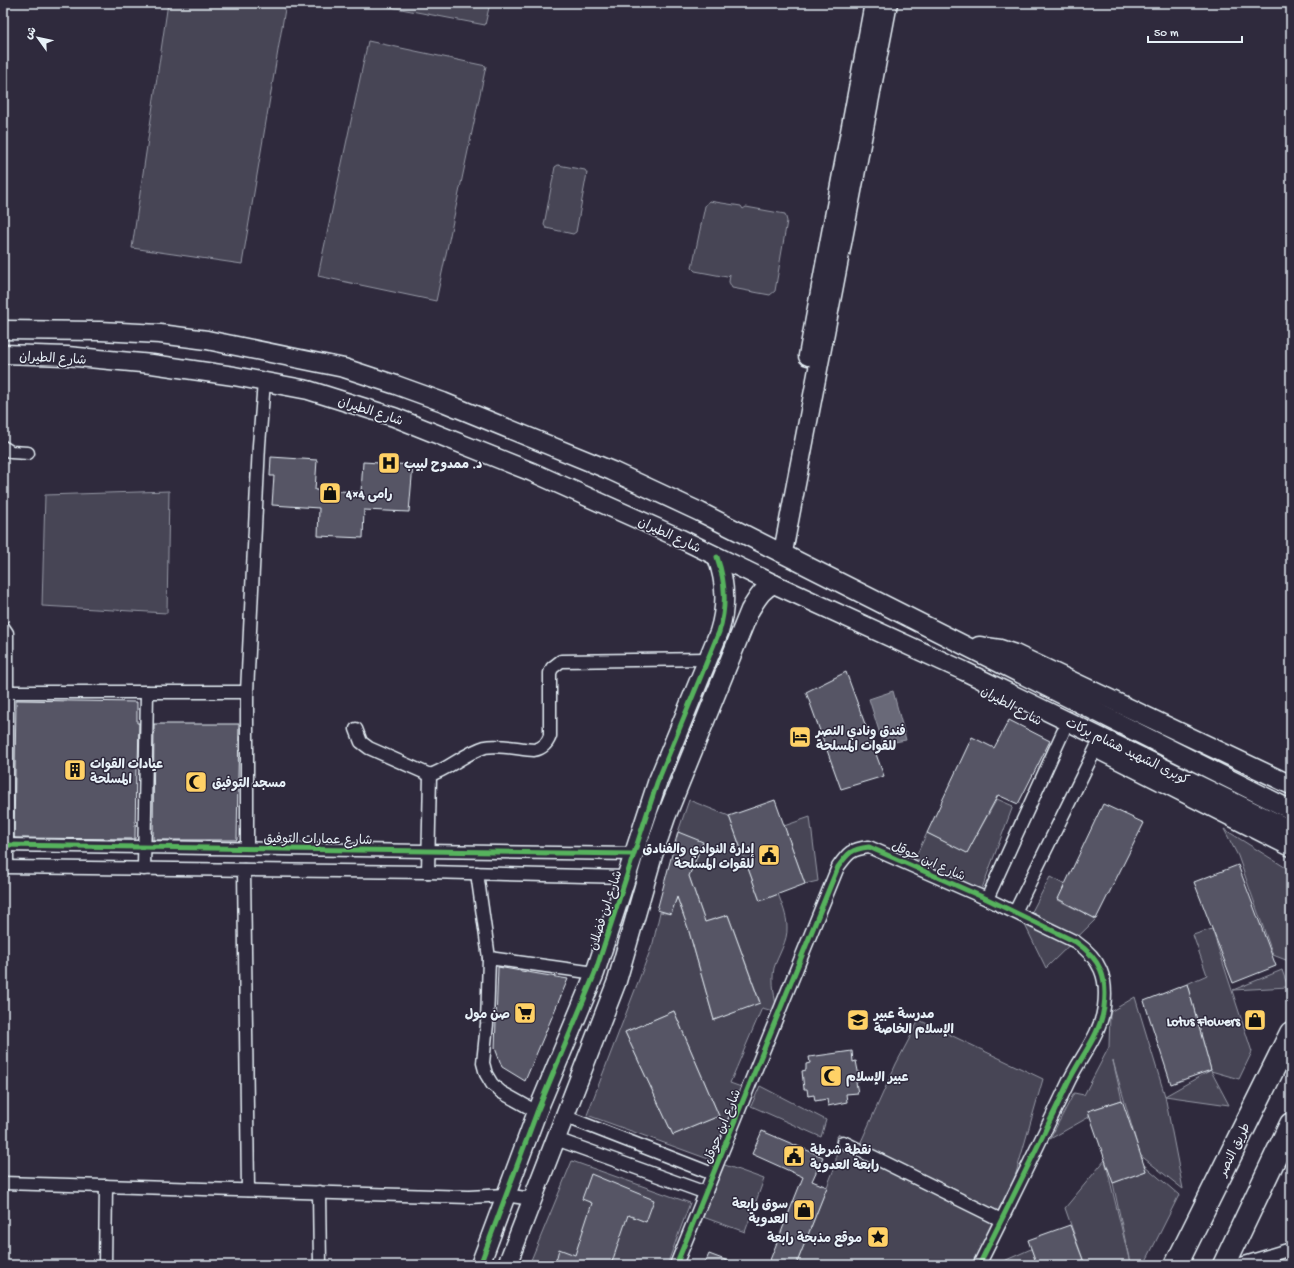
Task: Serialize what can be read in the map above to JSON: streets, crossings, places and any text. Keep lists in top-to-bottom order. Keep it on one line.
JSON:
{"streets":{"highway":["طريق النصر"],"main road":["شارع الطيران","كوبرى الشهيد هشام بركات","شارع ابن فضلان"],"street":["شارع عمارات التوفيق","شارع ابن حوقل"]},"crossings":[["شارع الطيران","كوبرى الشهيد هشام بركات"],["شارع الطيران","شارع ابن فضلان"],["شارع عمارات التوفيق","شارع ابن فضلان"]],"places":{"hospital":["د. ممدوح لبيب"],"shop":["رامى 4×4","Lotus Flowers","سوق رابعة العدوية"],"hotel":["فندق ونادي النصر للقوات المسلحة"],"building":["عيادات القوات المسلحة"],"mosque":["مسجد التوفيق","عبير الإسلام"],"public building":["إدارة النوادي والفنادق للقوات المسلحة","نقطة شرطة رابعة العدوية"],"supermarket":["صن مول"],"school or university":["مدرسة عبير الإسلام الخاصة"],"place":["موقع مذبحة رابعة"]},"scale_bar":"50 m","north":"top left"}
